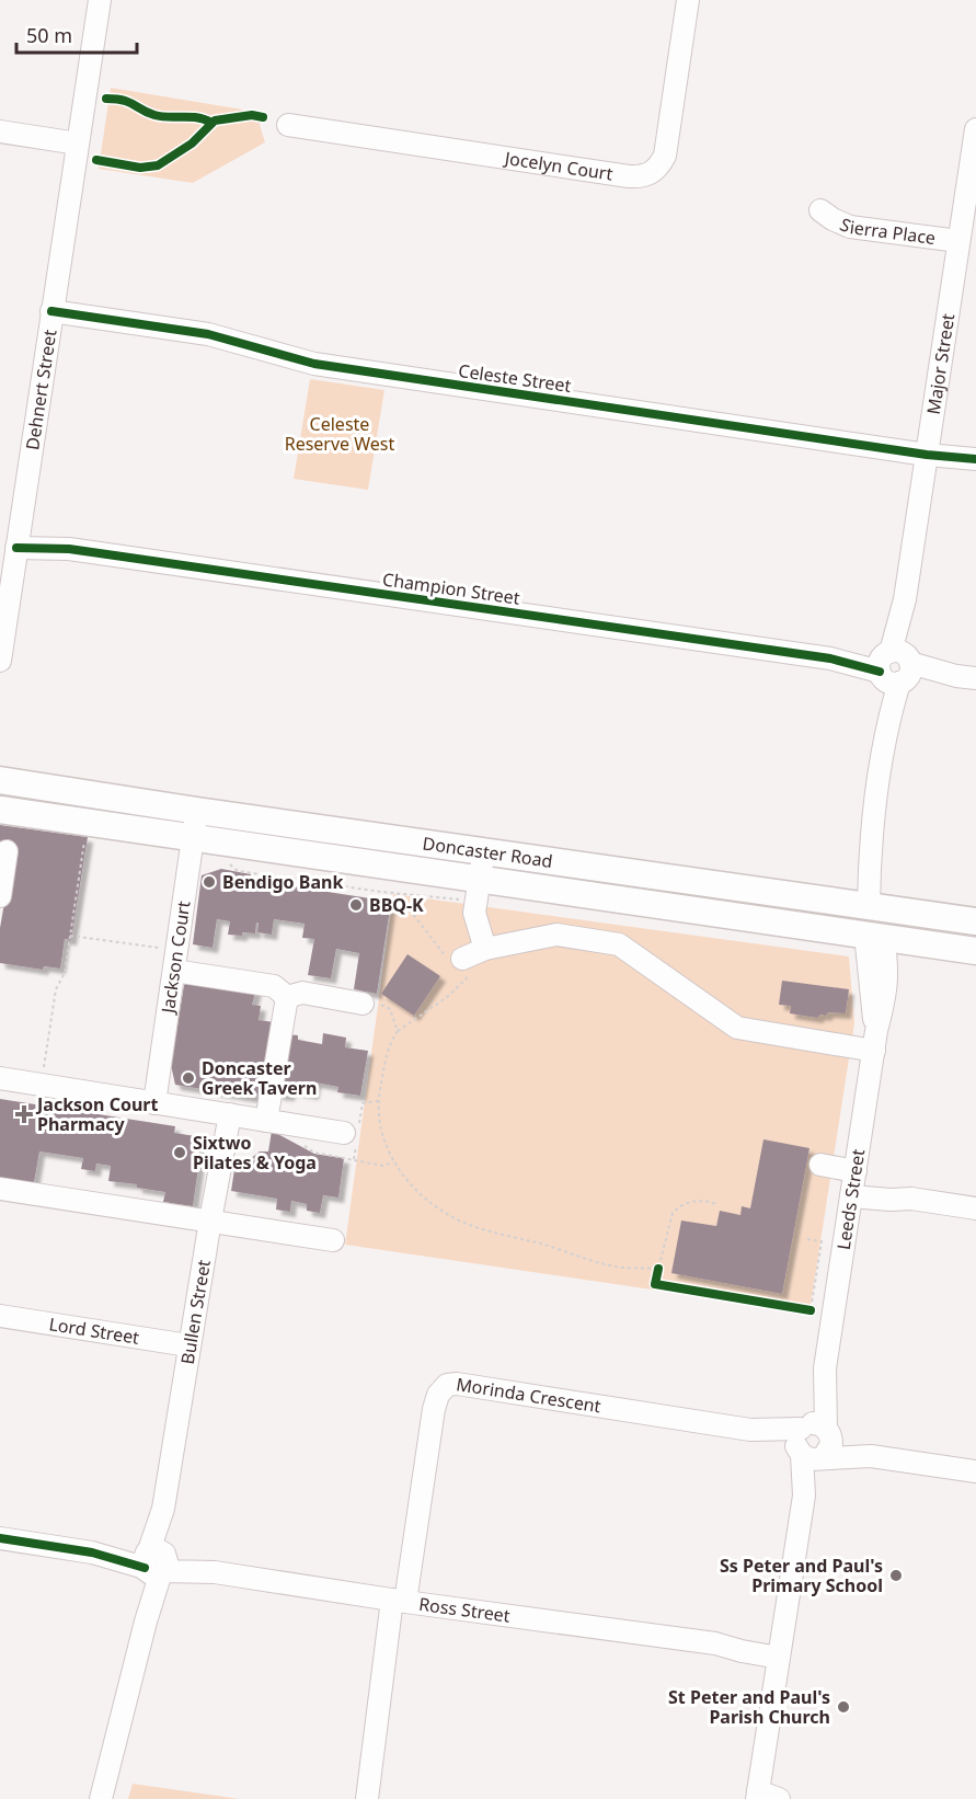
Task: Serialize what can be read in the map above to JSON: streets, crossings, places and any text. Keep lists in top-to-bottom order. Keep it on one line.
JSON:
{"streets":{"main road":["Doncaster Road"],"street":["Jocelyn Court","Sierra Place","Major Street","Celeste Street","Dehnert Street","Champion Street","Jackson Court","Leeds Street","Bullen Street","Lord Street","Morinda Crescent","Ross Street"]},"crossings":[["Sierra Place","Major Street"],["Major Street","Celeste Street"],["Major Street","Champion Street"],["Major Street","Doncaster Road"],["Celeste Street","Dehnert Street"],["Dehnert Street","Champion Street"],["Doncaster Road","Jackson Court"],["Doncaster Road","Leeds Street"],["Leeds Street","Morinda Crescent"],["Leeds Street","Ross Street"],["Bullen Street","Lord Street"],["Bullen Street","Ross Street"],["Morinda Crescent","Ross Street"]],"parks":["Celeste Reserve West"],"places":{"other":["Bendigo Bank","BBQ-K","Doncaster Greek Tavern","Sixtwo Pilates & Yoga","Ss Peter and Paul's Primary School","St Peter and Paul's Parish Church"],"health":["Jackson Court Pharmacy"]},"scale_bar":"50 m"}
